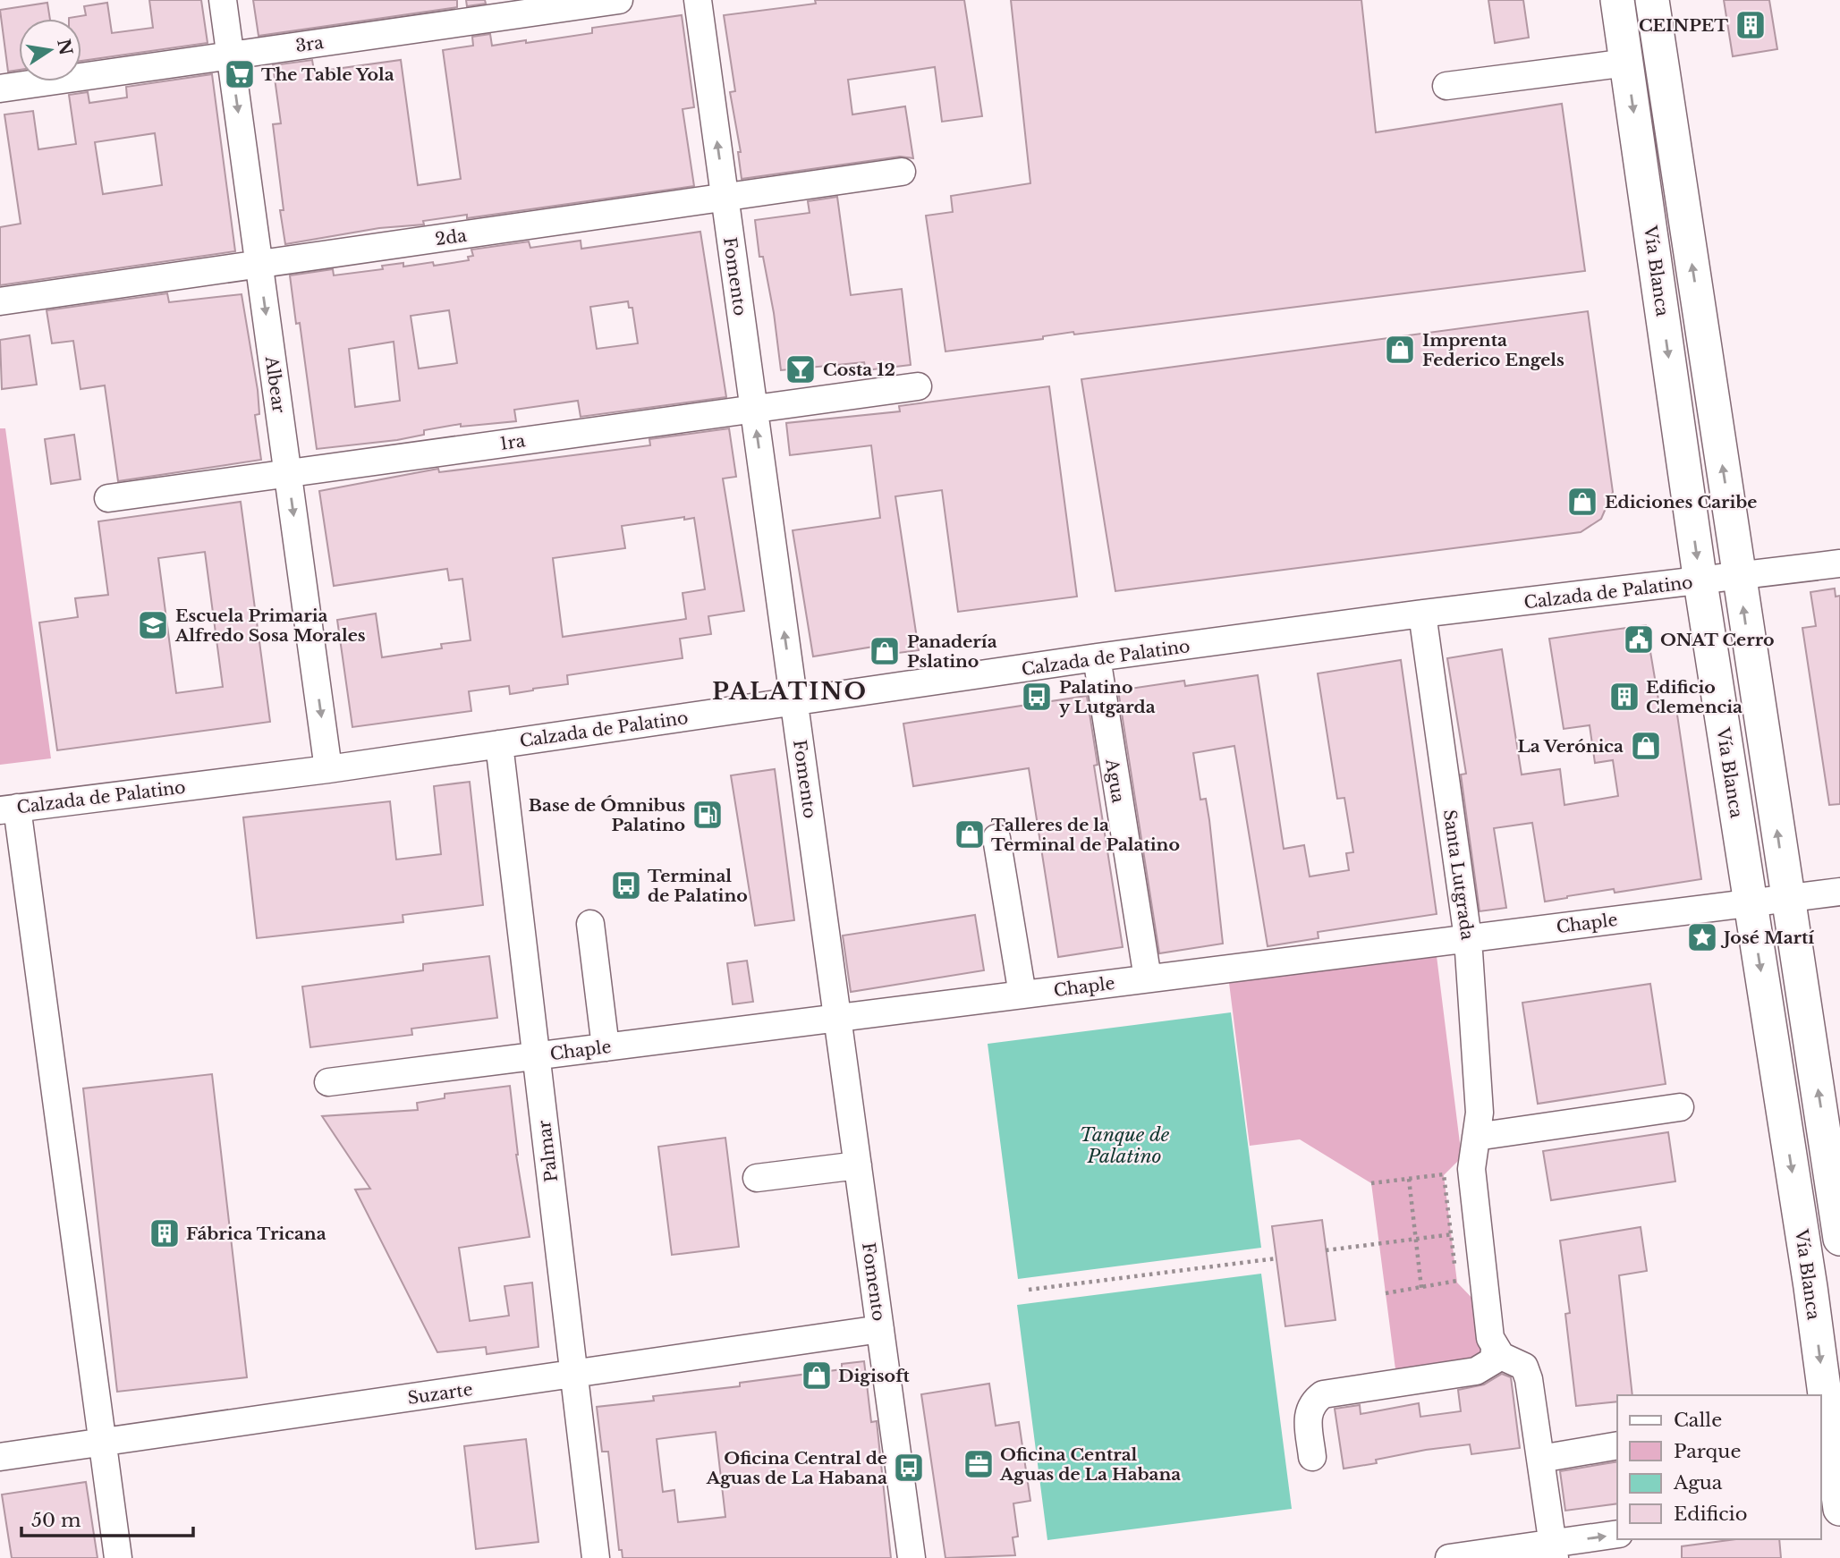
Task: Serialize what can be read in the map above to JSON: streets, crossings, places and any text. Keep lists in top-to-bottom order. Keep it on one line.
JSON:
{"streets":{"main road":["Vía Blanca"],"street":["3ra","2da","Fomento","Albear","1ra","Calzada de Palatino","Agua","Santa Lutgrada","Chaple","Palmar","Suzarte"]},"crossings":[["3ra","Albear"],["2da","Fomento"],["2da","Albear"],["Vía Blanca","Calzada de Palatino"],["Vía Blanca","Chaple"],["Fomento","1ra"],["Fomento","Calzada de Palatino"],["Fomento","Chaple"],["Fomento","Suzarte"],["Albear","1ra"],["Albear","Calzada de Palatino"],["Calzada de Palatino","Agua"],["Calzada de Palatino","Santa Lutgrada"],["Calzada de Palatino","Palmar"],["Agua","Chaple"],["Santa Lutgrada","Chaple"],["Chaple","Palmar"],["Palmar","Suzarte"]],"one_way":["Albear"],"districts":["PALATINO"],"water":["Tanque de Palatino"],"places":{"building":["CEINPET","Edificio Clemencia","Fábrica Tricana"],"supermarket":["The Table Yola"],"shop":["Imprenta Federico Engels","Ediciones Caribe","Panadería Pslatino","La Verónica","Talleres de la Terminal de Palatino","Digisoft"],"bar":["Costa 12"],"school or university":["Escuela Primaria Alfredo Sosa Morales"],"public building":["ONAT Cerro"],"bus stop":["Palatino y Lutgarda","Terminal de Palatino","Oficina Central de Aguas de La Habana"],"fuel station":["Base de Ómnibus Palatino"],"place":["José Martí"],"office":["Oficina Central Aguas de La Habana"]},"legend":["Calle","Parque","Agua","Edificio"],"scale_bar":"50 m","north":"right"}
